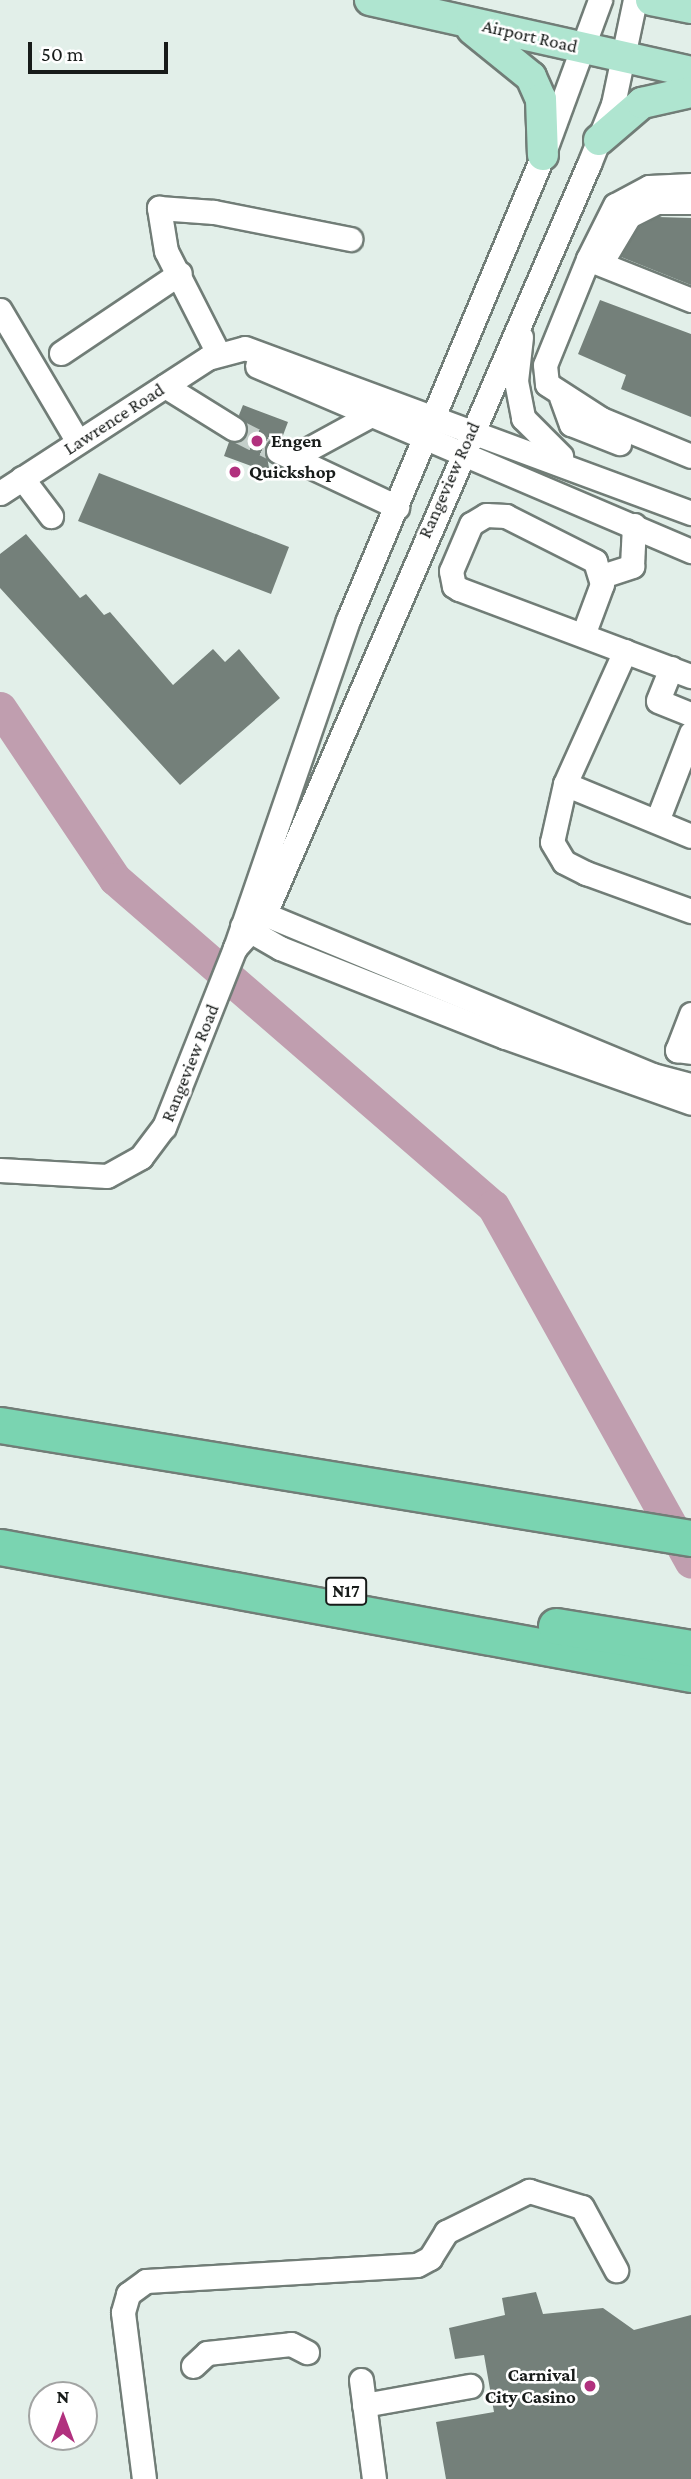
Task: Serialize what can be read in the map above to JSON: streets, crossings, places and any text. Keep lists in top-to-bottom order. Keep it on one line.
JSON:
{"streets":{"highway":["N17"],"main road":["Airport Road"],"street":["Lawrence Road","Rangeview Road"]},"crossings":[["Airport Road","Rangeview Road"]],"places":["Engen","Quickshop","Carnival City Casino"],"scale_bar":"50 m","north":"top"}
